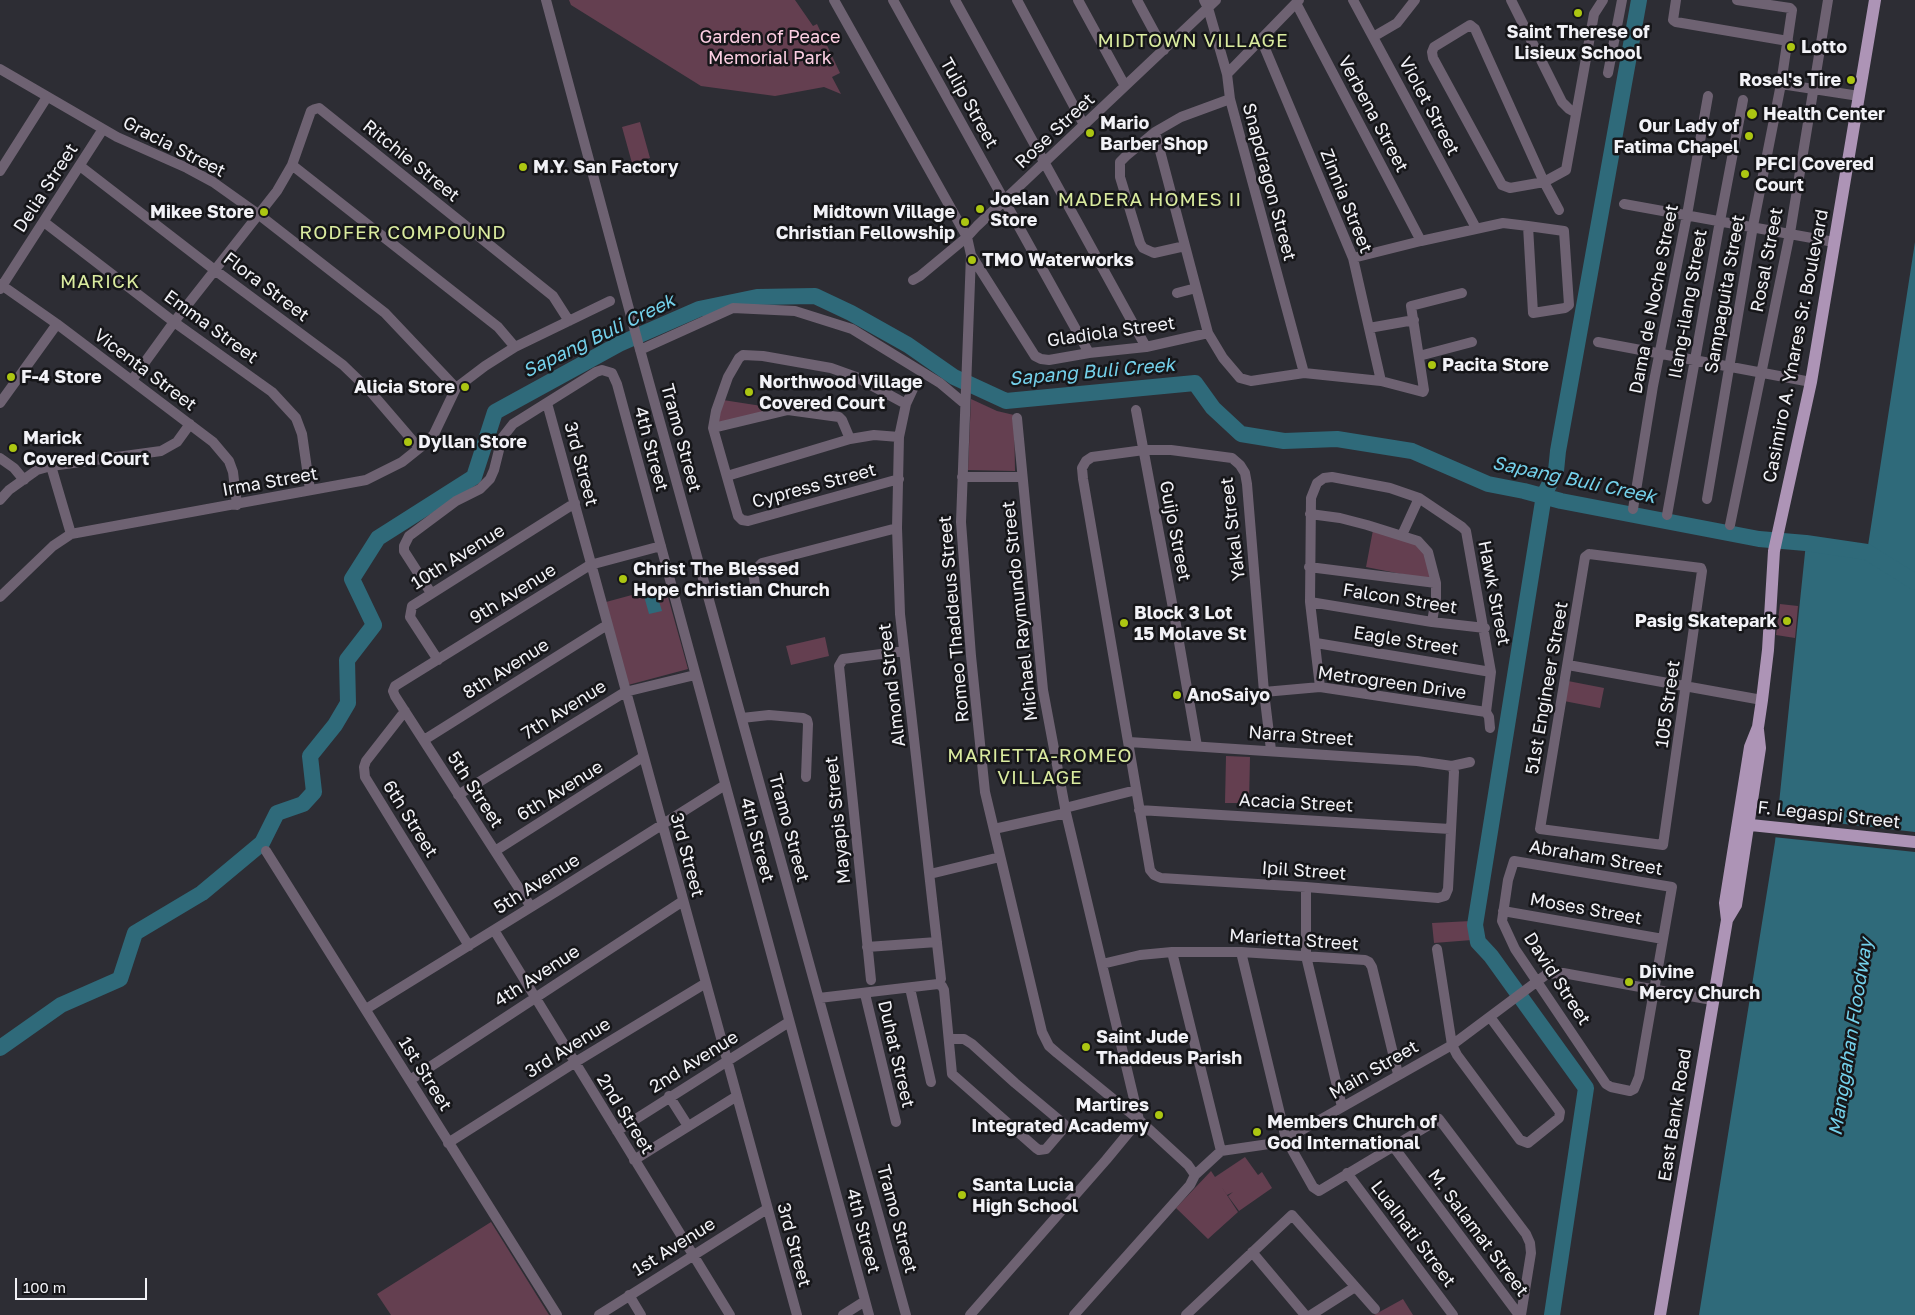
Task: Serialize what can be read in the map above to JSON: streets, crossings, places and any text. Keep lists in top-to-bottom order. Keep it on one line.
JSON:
{"streets":{"main road":["Casimiro A. Ynares Sr. Boulevard","F. Legaspi Street","East Bank Road"],"street":["Tulip Street","Violet Street","Verbena Street","Rose Street","Gracia Street","Ritchie Street","Snapdragon Street","Delia Street","Zinnia Street","Rosal Street","Flora Street","Sampaguita Street","Dama de Noche Street","Ilang-ilang Street","Emma Street","Gladiola Street","Vicenta Street","Tramo Street","4th Street","3rd Street","Irma Street","Cypress Street","Yakal Street","Guijo Street","10th Avenue","Hawk Street","9th Avenue","Falcon Street","Michael Raymundo Street","Romeo Thaddeus Street","Eagle Street","8th Avenue","Metrogreen Drive","Almond Street","51st Engineer Street","105 Street","7th Avenue","Narra Street","5th Street","6th Avenue","Acacia Street","6th Street","Mayapis Street","Abraham Street","Ipil Street","5th Avenue","Moses Street","Marietta Street","4th Avenue","David Street","3rd Avenue","Duhat Street","2nd Avenue","Main Street","1st Street","2nd Street","M. Salamat Street","Lualhati Street","1st Avenue"]},"crossings":[["Tulip Street","Rose Street"],["Tulip Street","Gladiola Street"],["Rose Street","Snapdragon Street"],["Rose Street","Gladiola Street"],["Gracia Street","Delia Street"],["Gracia Street","Irma Street"],["Ritchie Street","Irma Street"],["Delia Street","Flora Street"],["Delia Street","Emma Street"],["Delia Street","Vicenta Street"],["Flora Street","Irma Street"],["Emma Street","Irma Street"],["Gladiola Street","Romeo Thaddeus Street"],["Casimiro A. Ynares Sr. Boulevard","East Bank Road"],["Vicenta Street","Irma Street"],["4th Street","3rd Street"],["4th Street","9th Avenue"],["4th Street","7th Avenue"],["4th Street","5th Avenue"],["4th Street","2nd Avenue"],["3rd Street","10th Avenue"],["3rd Street","9th Avenue"],["3rd Street","8th Avenue"],["3rd Street","7th Avenue"],["3rd Street","6th Avenue"],["3rd Street","5th Avenue"],["3rd Street","4th Avenue"],["3rd Street","3rd Avenue"],["3rd Street","2nd Avenue"],["3rd Street","1st Avenue"],["Cypress Street","Almond Street"],["Yakal Street","Guijo Street"],["Yakal Street","Metrogreen Drive"],["Yakal Street","Narra Street"],["Guijo Street","Narra Street"],["10th Avenue","9th Avenue"],["Hawk Street","Falcon Street"],["Hawk Street","Eagle Street"],["Hawk Street","Metrogreen Drive"],["9th Avenue","5th Street"],["Michael Raymundo Street","Romeo Thaddeus Street"],["Michael Raymundo Street","Marietta Street"],["8th Avenue","5th Street"],["Almond Street","Mayapis Street"],["51st Engineer Street","105 Street"],["7th Avenue","5th Street"],["5th Street","6th Avenue"],["5th Street","6th Street"],["5th Street","5th Avenue"],["Acacia Street","Ipil Street"],["F. Legaspi Street","East Bank Road"],["6th Street","5th Avenue"],["Abraham Street","Moses Street"],["Abraham Street","David Street"],["5th Avenue","1st Street"],["5th Avenue","2nd Street"],["Moses Street","David Street"],["Marietta Street","Main Street"],["4th Avenue","1st Street"],["4th Avenue","2nd Street"],["David Street","Main Street"],["3rd Avenue","1st Street"],["3rd Avenue","2nd Street"],["2nd Avenue","2nd Street"],["2nd Street","1st Avenue"]],"districts":["MIDTOWN VILLAGE","MADERA HOMES II","RODFER COMPOUND","MARICK","MARIETTA-ROMEO VILLAGE"],"water":["Sapang Buli Creek","Manggahan Floodway"],"parks":["Garden of Peace Memorial Park"],"places":["Saint Therese of Lisieux School","Lotto","Rosel's Tire","Health Center","Mario Barber Shop","Our Lady of Fatima Chapel","M.Y. San Factory","PFCI Covered Court","Joelan Store","Mikee Store","Midtown Village Christian Fellowship","TMO Waterworks","Pacita Store","F-4 Store","Alicia Store","Northwood Village Covered Court","Dyllan Store","Marick Covered Court","Christ The Blessed Hope Christian Church","Pasig Skatepark","Block 3 Lot 15 Molave St","AnoSaiyo","Divine Mercy Church","Saint Jude Thaddeus Parish","Martires Integrated Academy","Members Church of God International","Santa Lucia High School"],"scale_bar":"100 m"}
